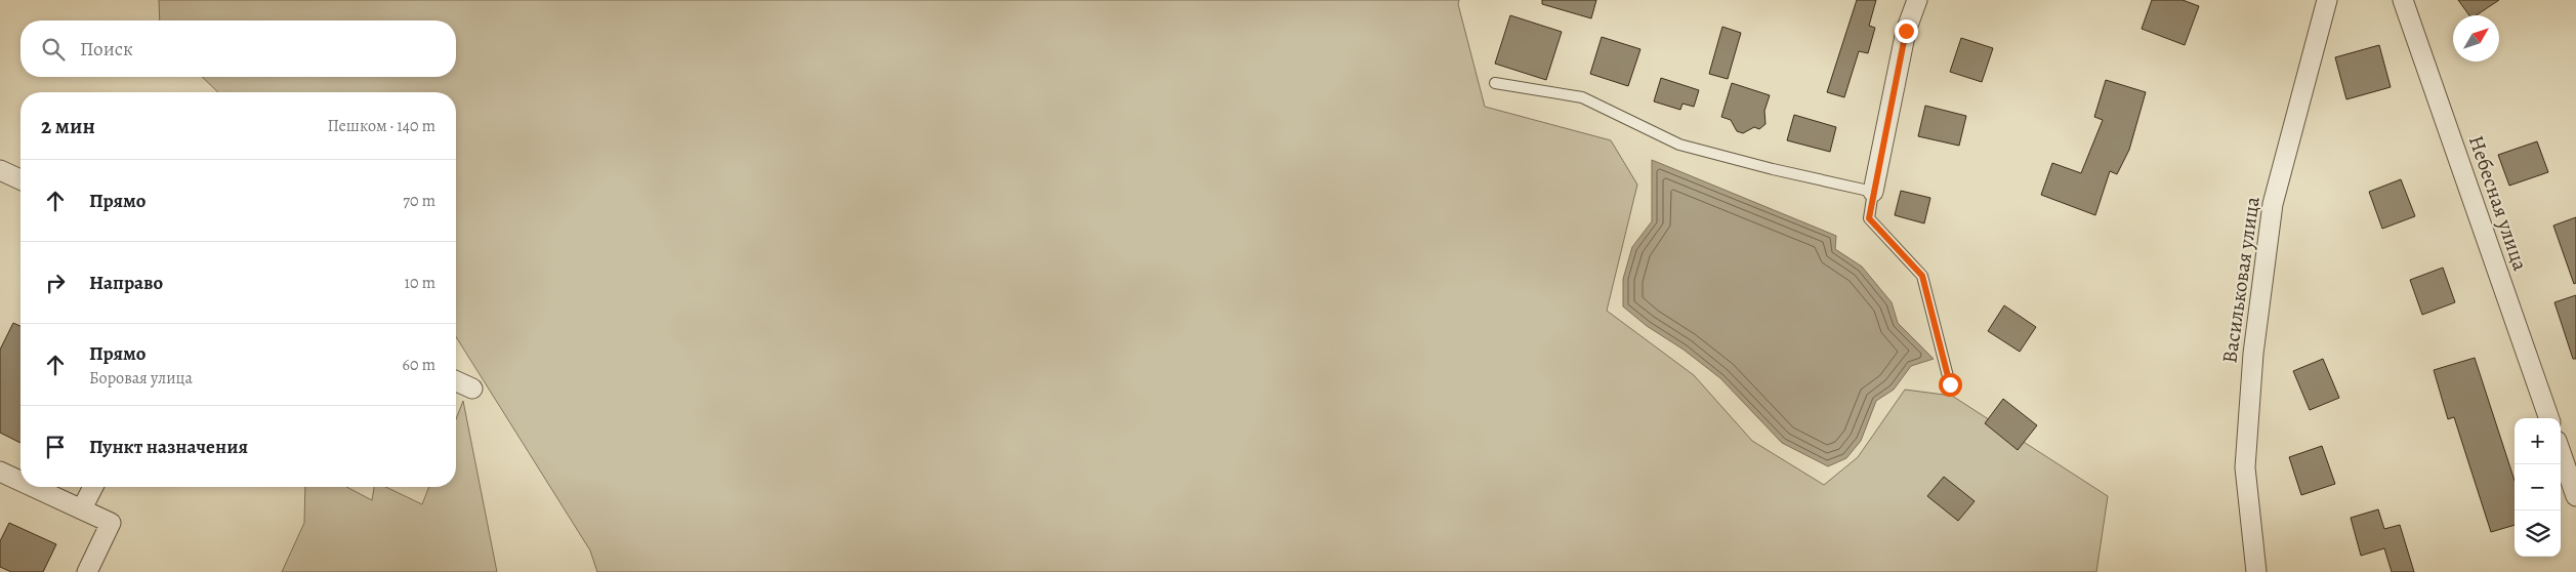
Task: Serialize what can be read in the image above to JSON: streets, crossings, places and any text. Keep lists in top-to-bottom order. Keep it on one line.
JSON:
{"streets":{"street":["Небесная улица","Васильковая улица"]},"north":"top right","page":{"search":"Поиск","heading":["2 мин","Пешком · 140 m"],"list":[["Прямо","70 m"],["Направо","10 m"],["Прямо","Боровая улица","60 m"],"Пункт назначения"],"map_buttons":["+","−"]}}
